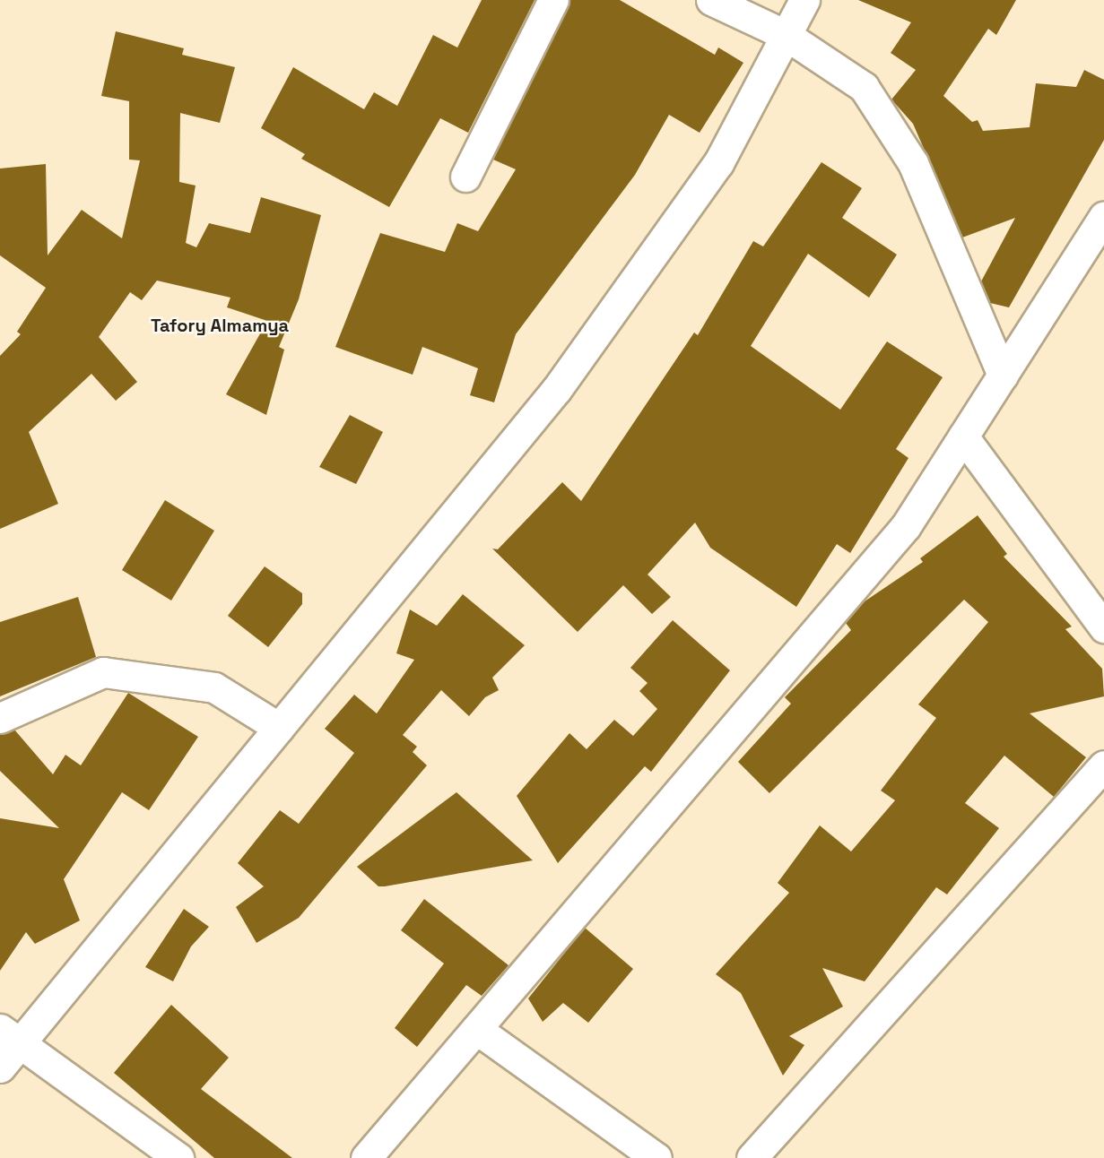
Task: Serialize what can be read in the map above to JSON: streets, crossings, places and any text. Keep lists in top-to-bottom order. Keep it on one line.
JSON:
{"districts":["Tafory Almamya"]}
